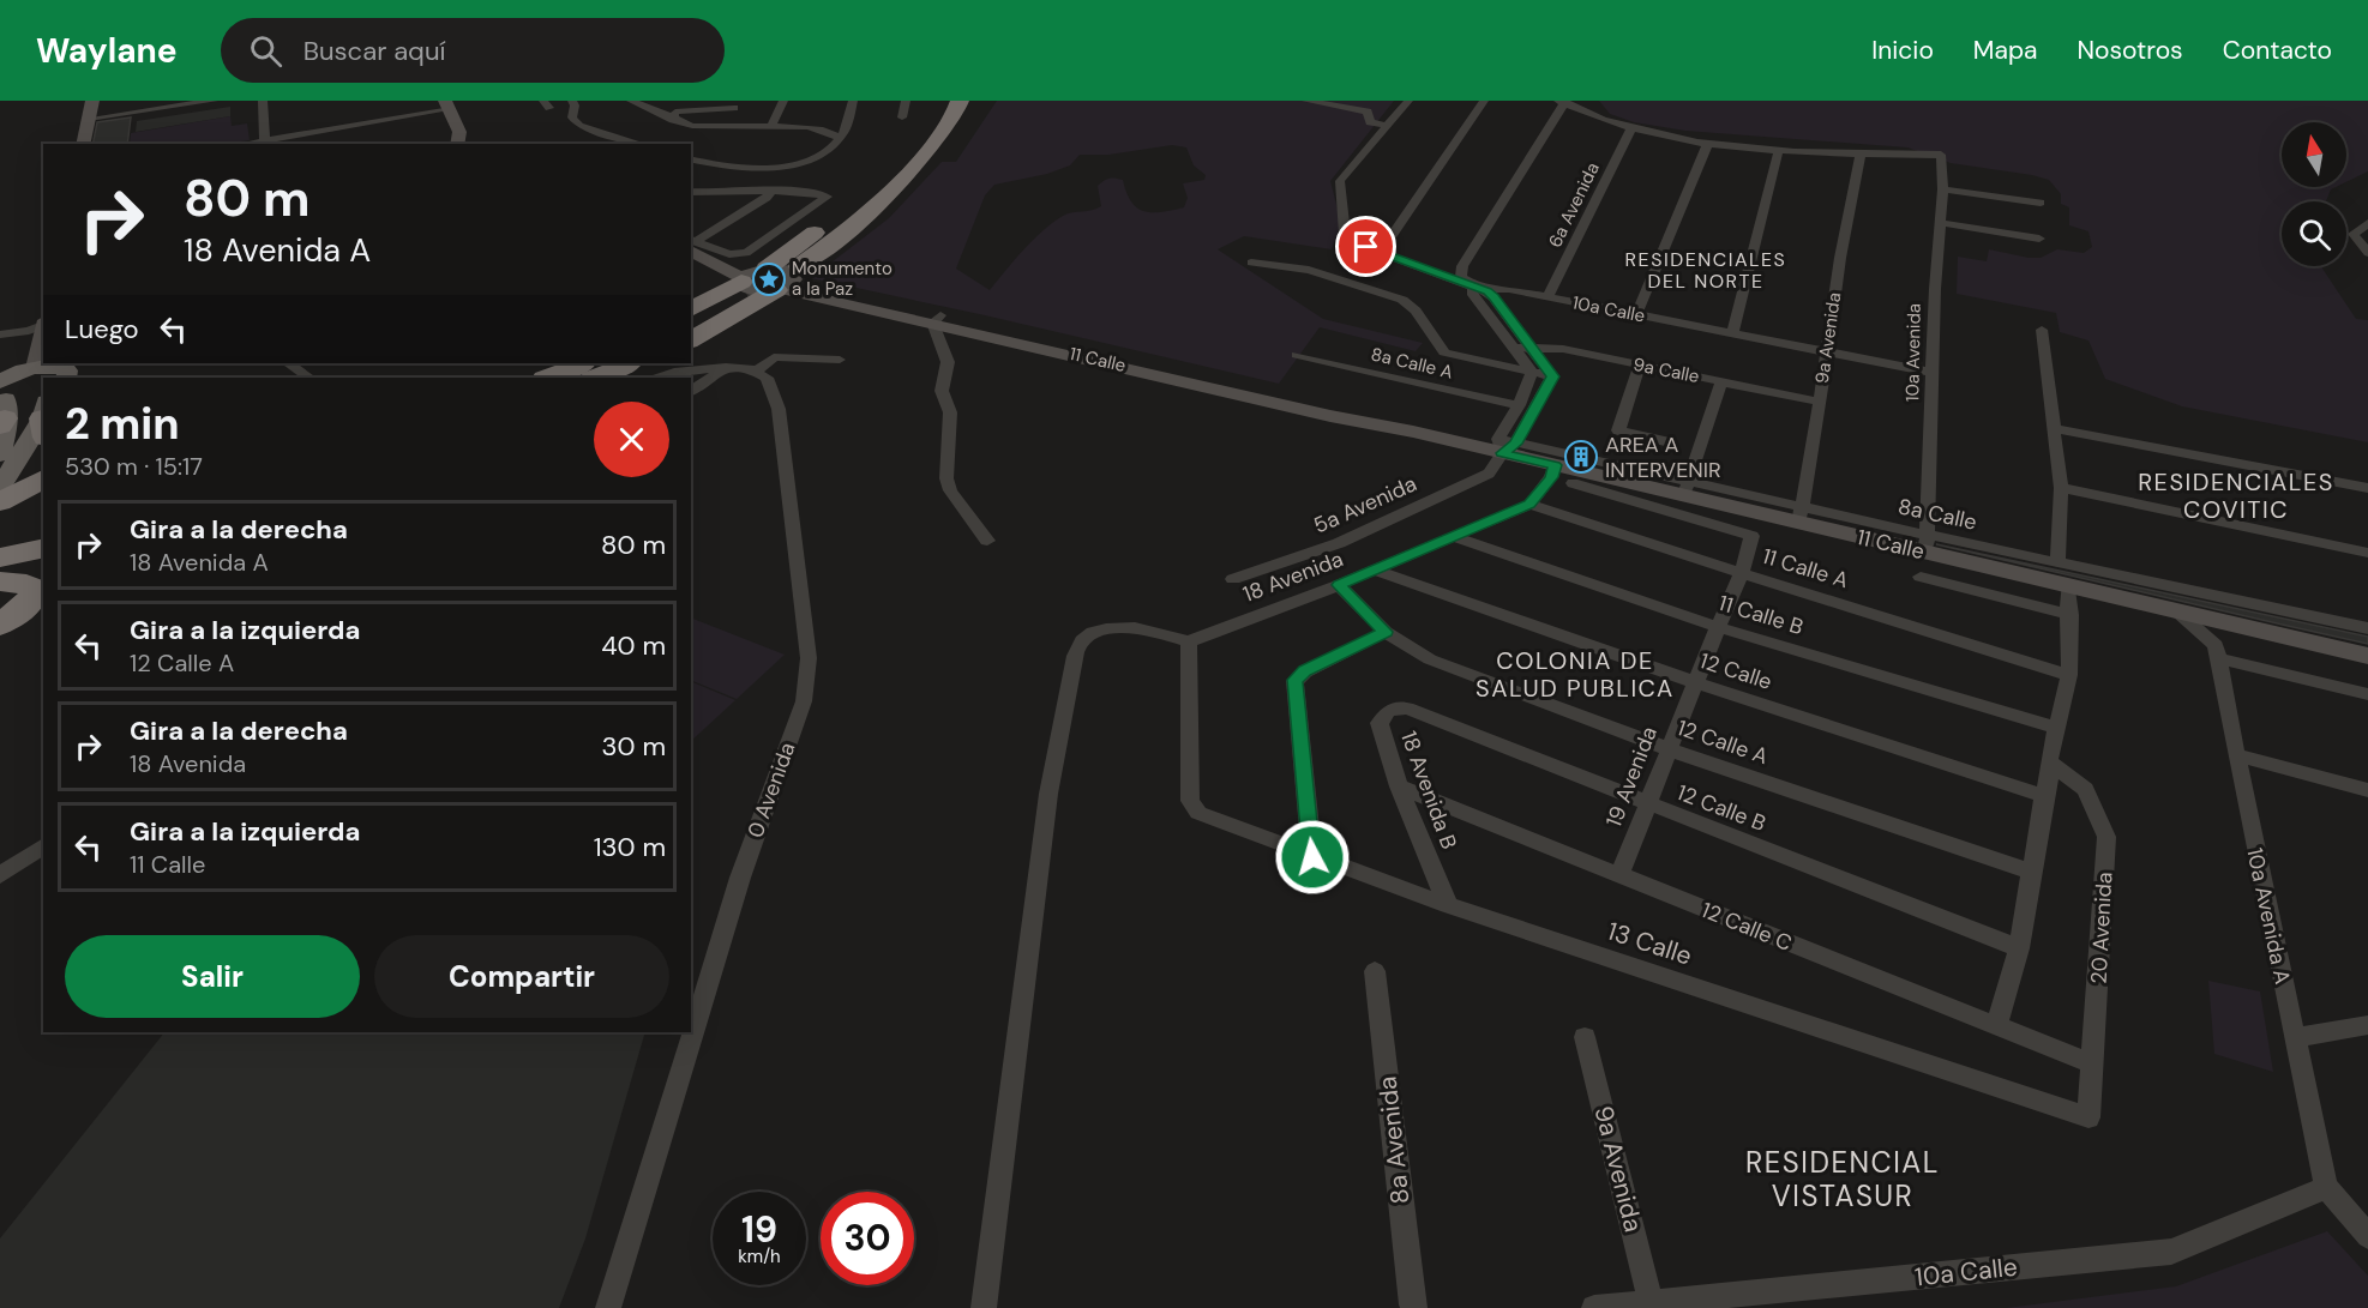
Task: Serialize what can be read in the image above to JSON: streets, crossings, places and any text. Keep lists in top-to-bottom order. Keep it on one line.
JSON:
{"streets":{"street":["6a Avenida","10a Calle","9a Avenida","10a Avenida","11 Calle","8a Calle A","9a Calle","5a Avenida","8a Calle","11 Calle A","18 Avenida","11 Calle B","12 Calle","12 Calle A","19 Avenida","0 Avenida","18 Avenida B","12 Calle B","10a Avenida A","12 Calle C","20 Avenida","13 Calle","8a Avenida"]},"crossings":[["6a Avenida","10a Calle"],["10a Calle","9a Avenida"],["10a Calle","10a Avenida"],["10a Calle","10a Avenida A"],["9a Avenida","10a Avenida"],["9a Avenida","11 Calle"],["9a Avenida","9a Calle"],["10a Avenida","11 Calle"],["10a Avenida","8a Calle"],["11 Calle","5a Avenida"],["11 Calle","8a Calle"],["11 Calle","18 Avenida"],["8a Calle A","5a Avenida"],["11 Calle A","18 Avenida"],["11 Calle A","19 Avenida"],["18 Avenida","11 Calle B"],["18 Avenida","12 Calle"],["18 Avenida","12 Calle A"],["18 Avenida","13 Calle"],["11 Calle B","19 Avenida"],["12 Calle","19 Avenida"],["12 Calle A","19 Avenida"],["19 Avenida","12 Calle B"],["19 Avenida","12 Calle C"],["18 Avenida B","12 Calle B"],["18 Avenida B","12 Calle C"],["18 Avenida B","13 Calle"],["12 Calle C","20 Avenida"],["20 Avenida","13 Calle"]],"districts":["RESIDENCIALES DEL NORTE","RESIDENCIALES COVITIC","COLONIA DE SALUD PUBLICA","RESIDENCIAL VISTASUR"],"places":{"place":["Monumento a la Paz"],"building":["AREA A INTERVENIR"]},"north":"top","page":{"header":"Waylane","search":"Buscar aquí","nav":["Inicio","Mapa","Nosotros","Contacto"],"turn":["80 m","18 Avenida A"],"then":"Luego","heading":["2 min","530 m · 15:17"],"list":[{"name":"Gira a la derecha","note":"18 Avenida A","value":"80 m"},{"name":"Gira a la izquierda","note":"12 Calle A","value":"40 m"},{"name":"Gira a la derecha","note":"18 Avenida","value":"30 m"},{"name":"Gira a la izquierda","note":"11 Calle","value":"130 m"}],"buttons":["Salir","Compartir"],"speed":"19 km/h","limit":"30"}}
